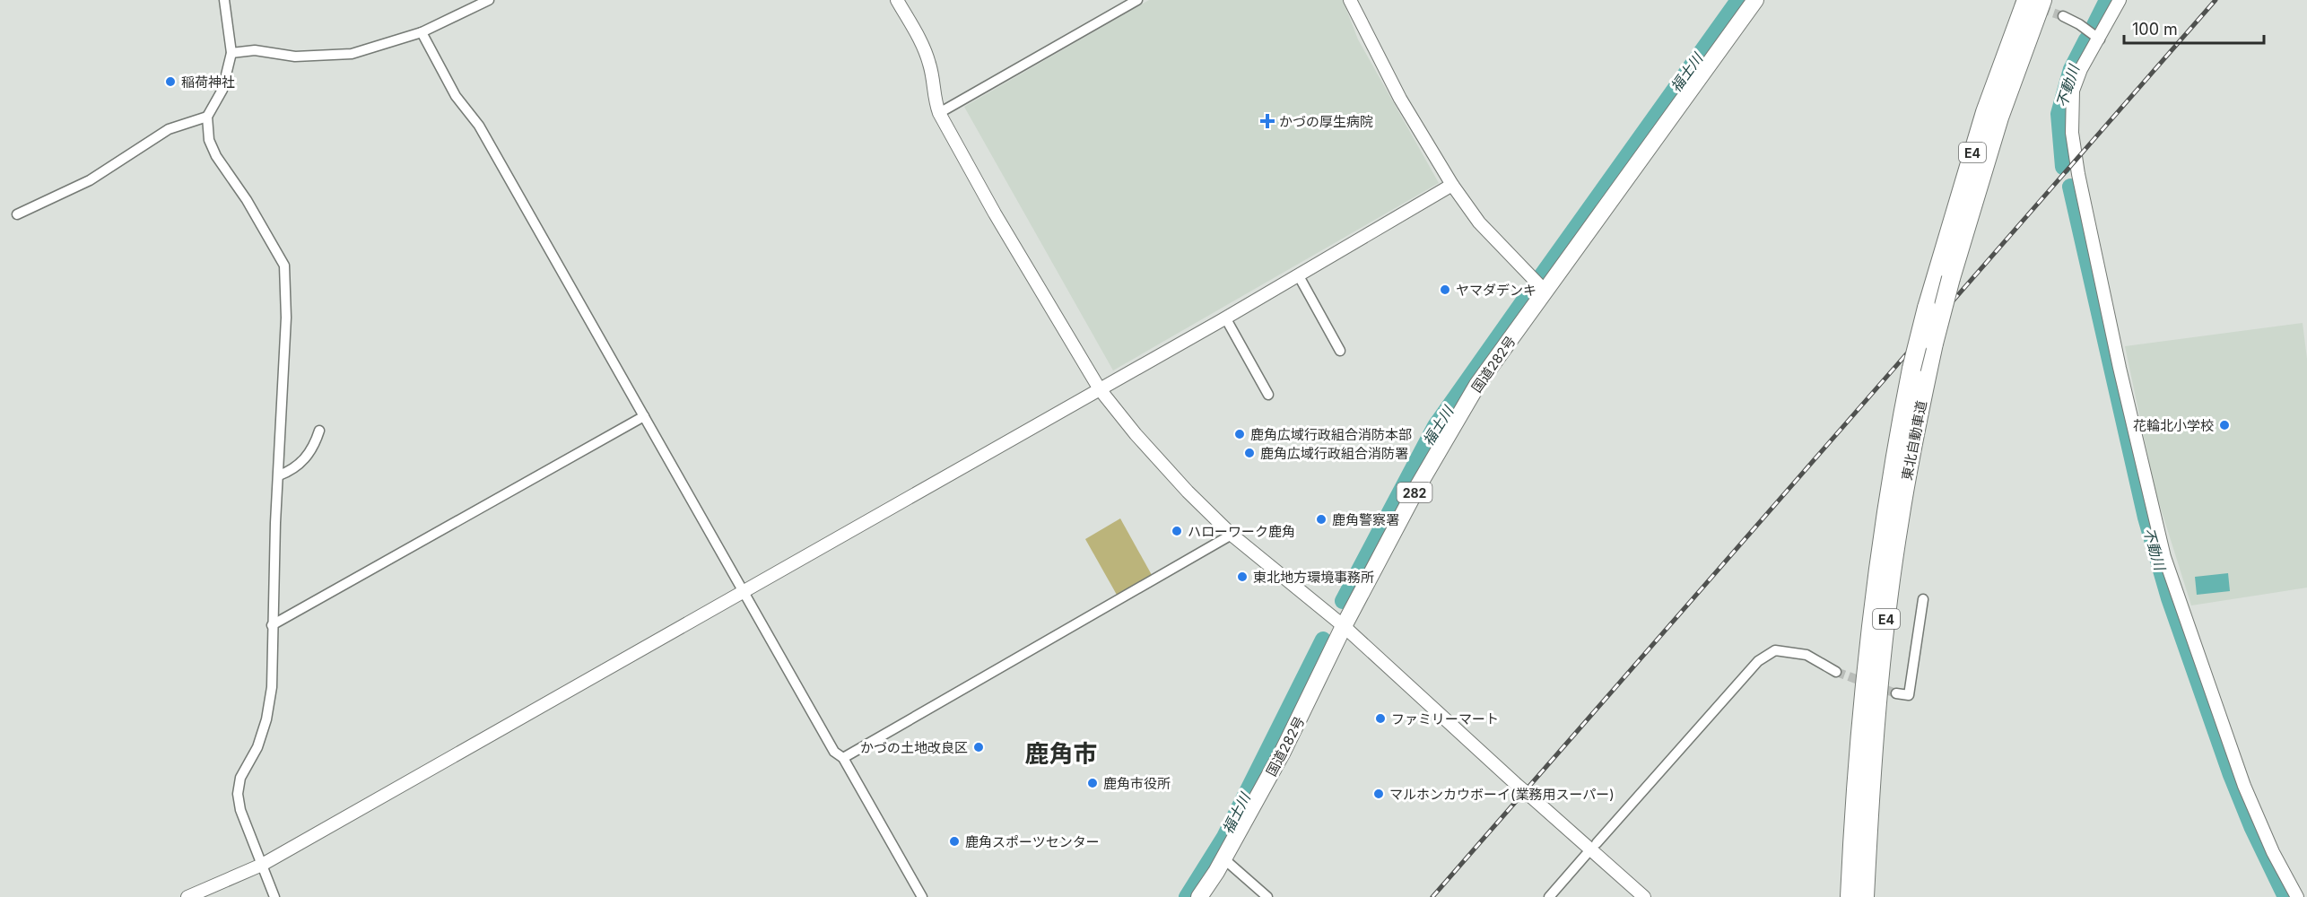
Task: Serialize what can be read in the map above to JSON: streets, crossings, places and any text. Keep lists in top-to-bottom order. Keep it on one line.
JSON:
{"streets":{"highway":["E4","国道282号","東北自動車道","282"]},"districts":["鹿角市"],"water":["福士川","不動川"],"places":{"other":["稲荷神社","ヤマダデンキ","花輪北小学校","鹿角広域行政組合消防本部","鹿角広域行政組合消防署","鹿角警察署","ハローワーク鹿角","東北地方環境事務所","ファミリーマート","かづの土地改良区","鹿角市役所","マルホンカウボーイ(業務用スーパー)","鹿角スポーツセンター"],"health":["かづの厚生病院"]},"scale_bar":"100 m"}
